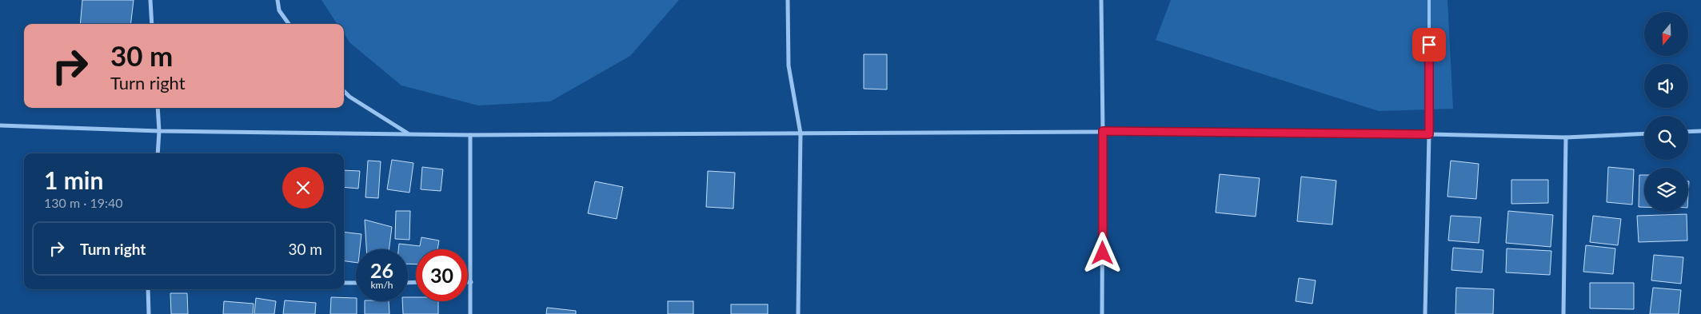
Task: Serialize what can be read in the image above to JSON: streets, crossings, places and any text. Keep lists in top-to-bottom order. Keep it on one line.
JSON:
{"north":"bottom","page":{"turn":["30 m","Turn right"],"heading":["1 min","130 m · 19:40"],"list":[{"name":"Turn right","value":"30 m"}],"speed":"26 km/h","limit":"30"}}
